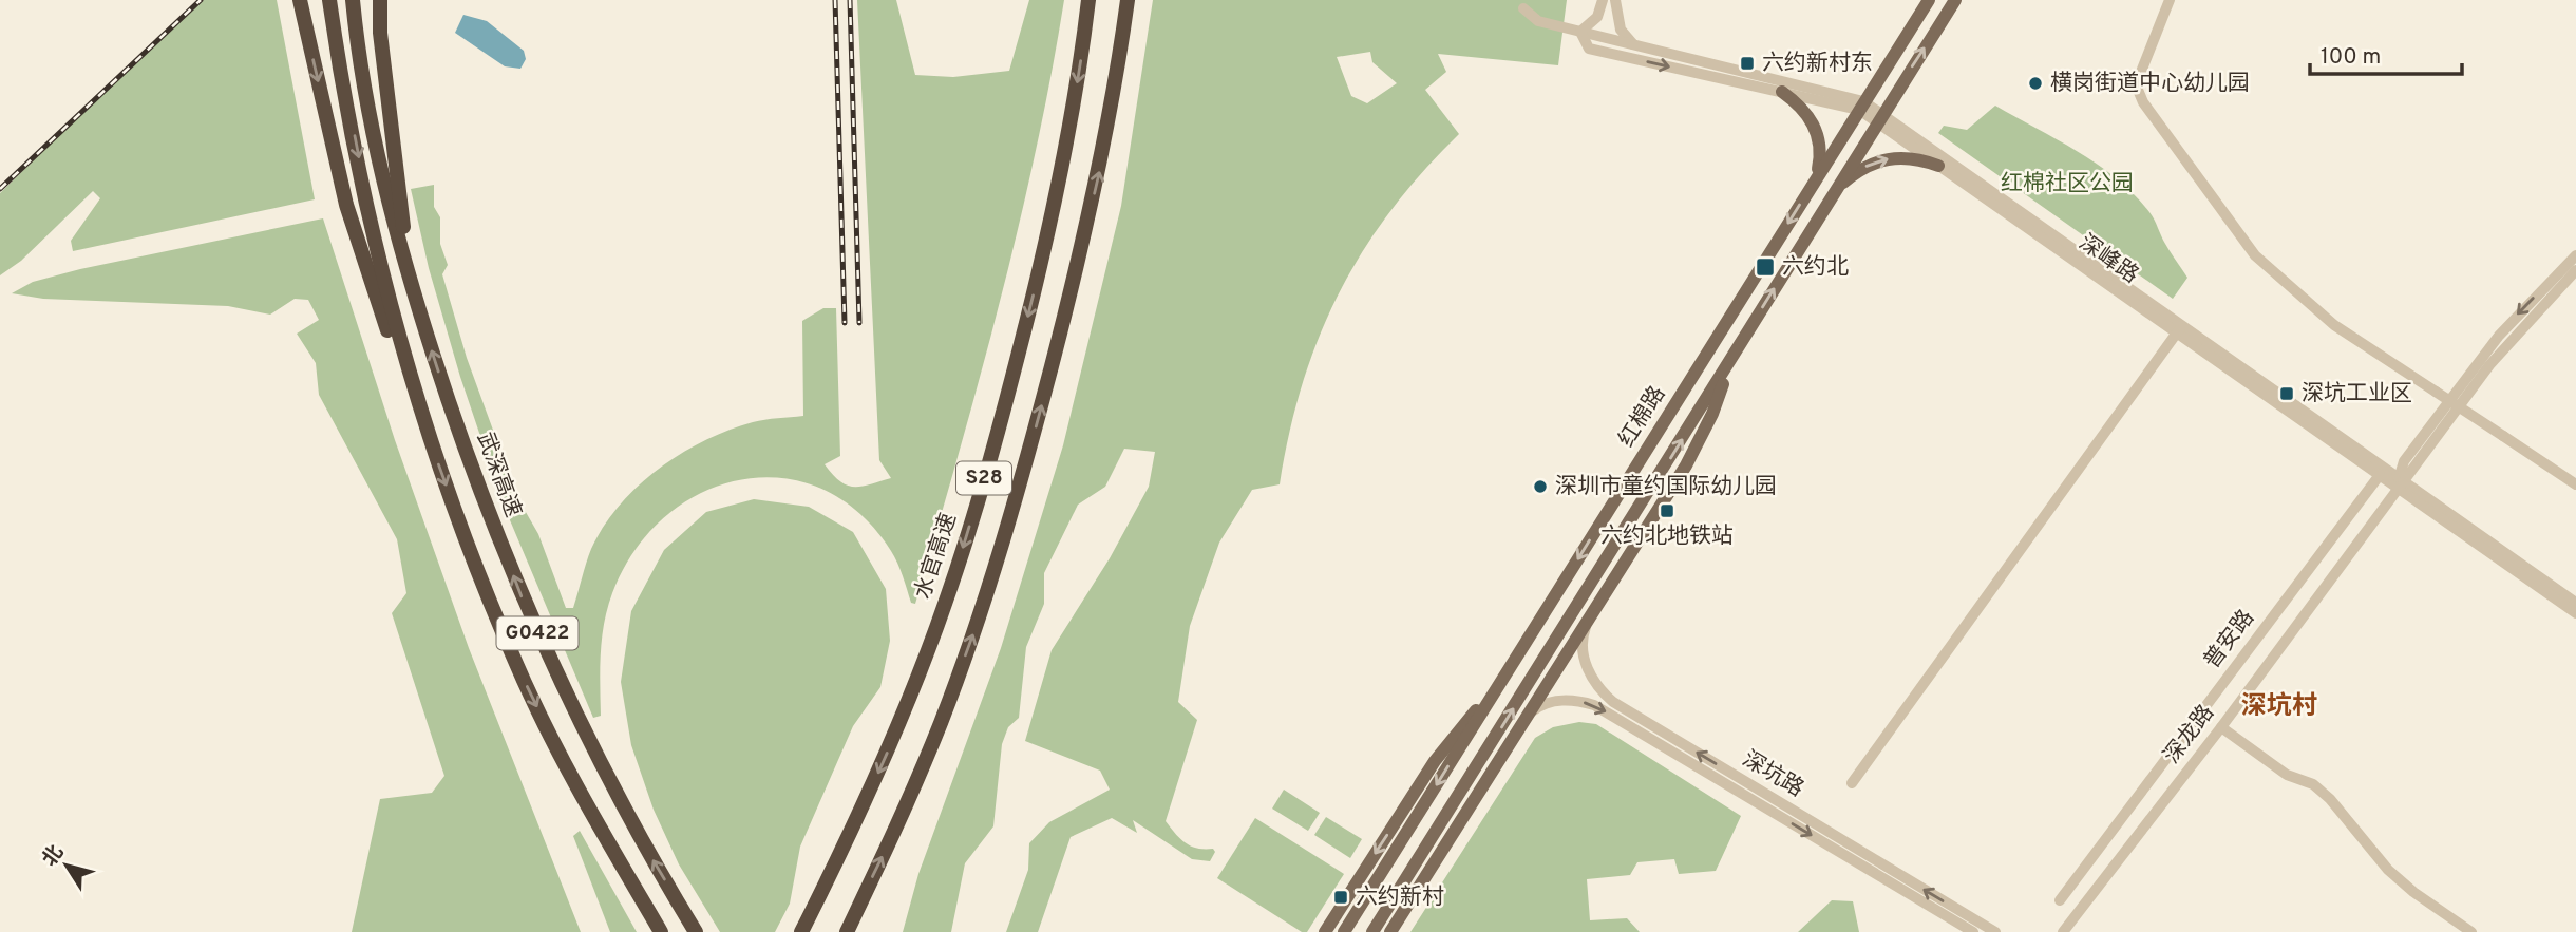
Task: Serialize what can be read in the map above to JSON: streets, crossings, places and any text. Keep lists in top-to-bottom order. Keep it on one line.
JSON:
{"streets":{"highway":["武深高速","S28","水官高速","G0422"],"main road":["红棉路"],"street":["深峰路","普安路","深龙路","深坑路"]},"crossings":[["深峰路","红棉路"],["深峰路","普安路"],["深峰路","深龙路"]],"districts":["深坑村"],"parks":["红棉社区公园"],"places":{"transit":["六约新村东","六约北","深坑工业区","六约北地铁站","六约新村"],"other":["横岗街道中心幼儿园","深圳市童约国际幼儿园"]},"scale_bar":"100 m","north":"top left"}
